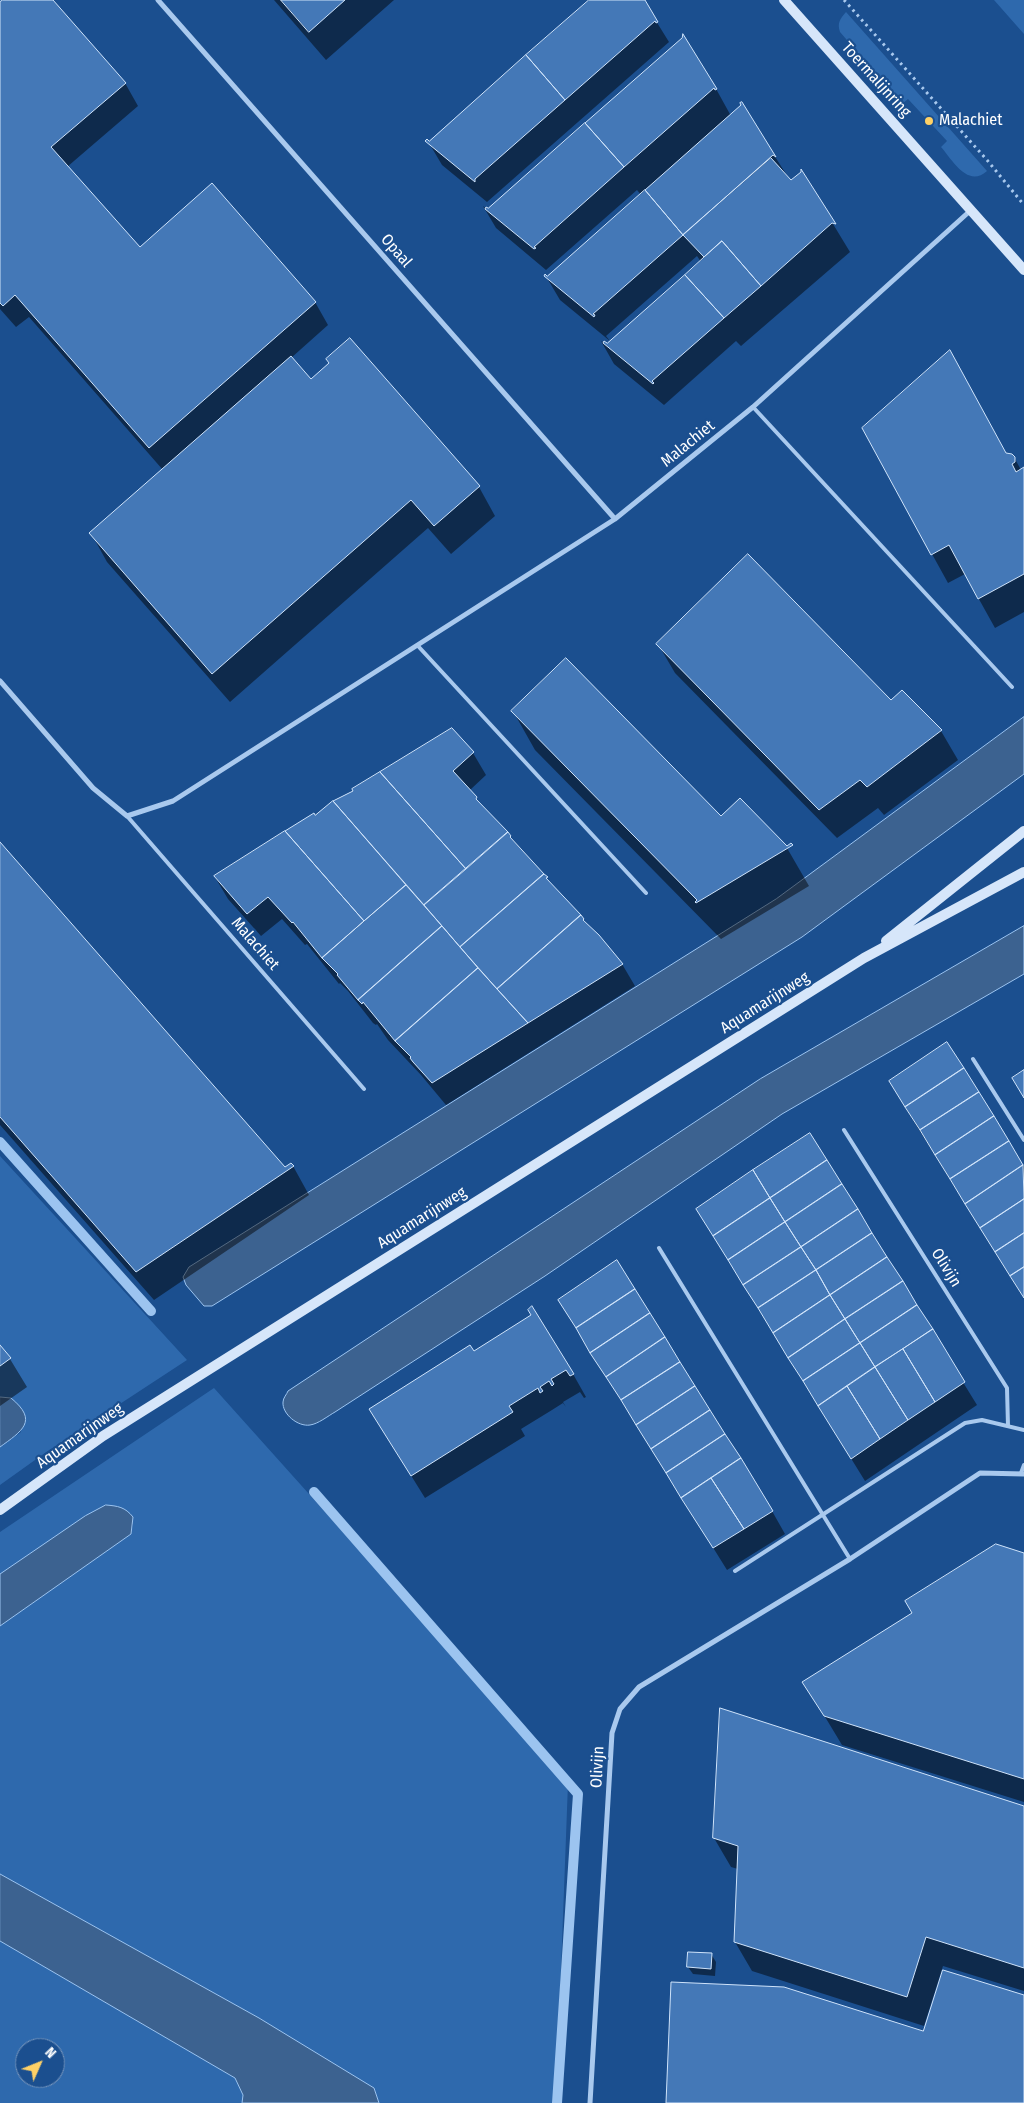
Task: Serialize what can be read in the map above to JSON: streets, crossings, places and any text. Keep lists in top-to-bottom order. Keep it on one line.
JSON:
{"streets":{"street":["Toermalijnring","Opaal","Malachiet","Aquamarijnweg","Olivijn"]},"crossings":[["Toermalijnring","Malachiet"],["Opaal","Malachiet"]],"places":["Malachiet"],"north":"top right"}
